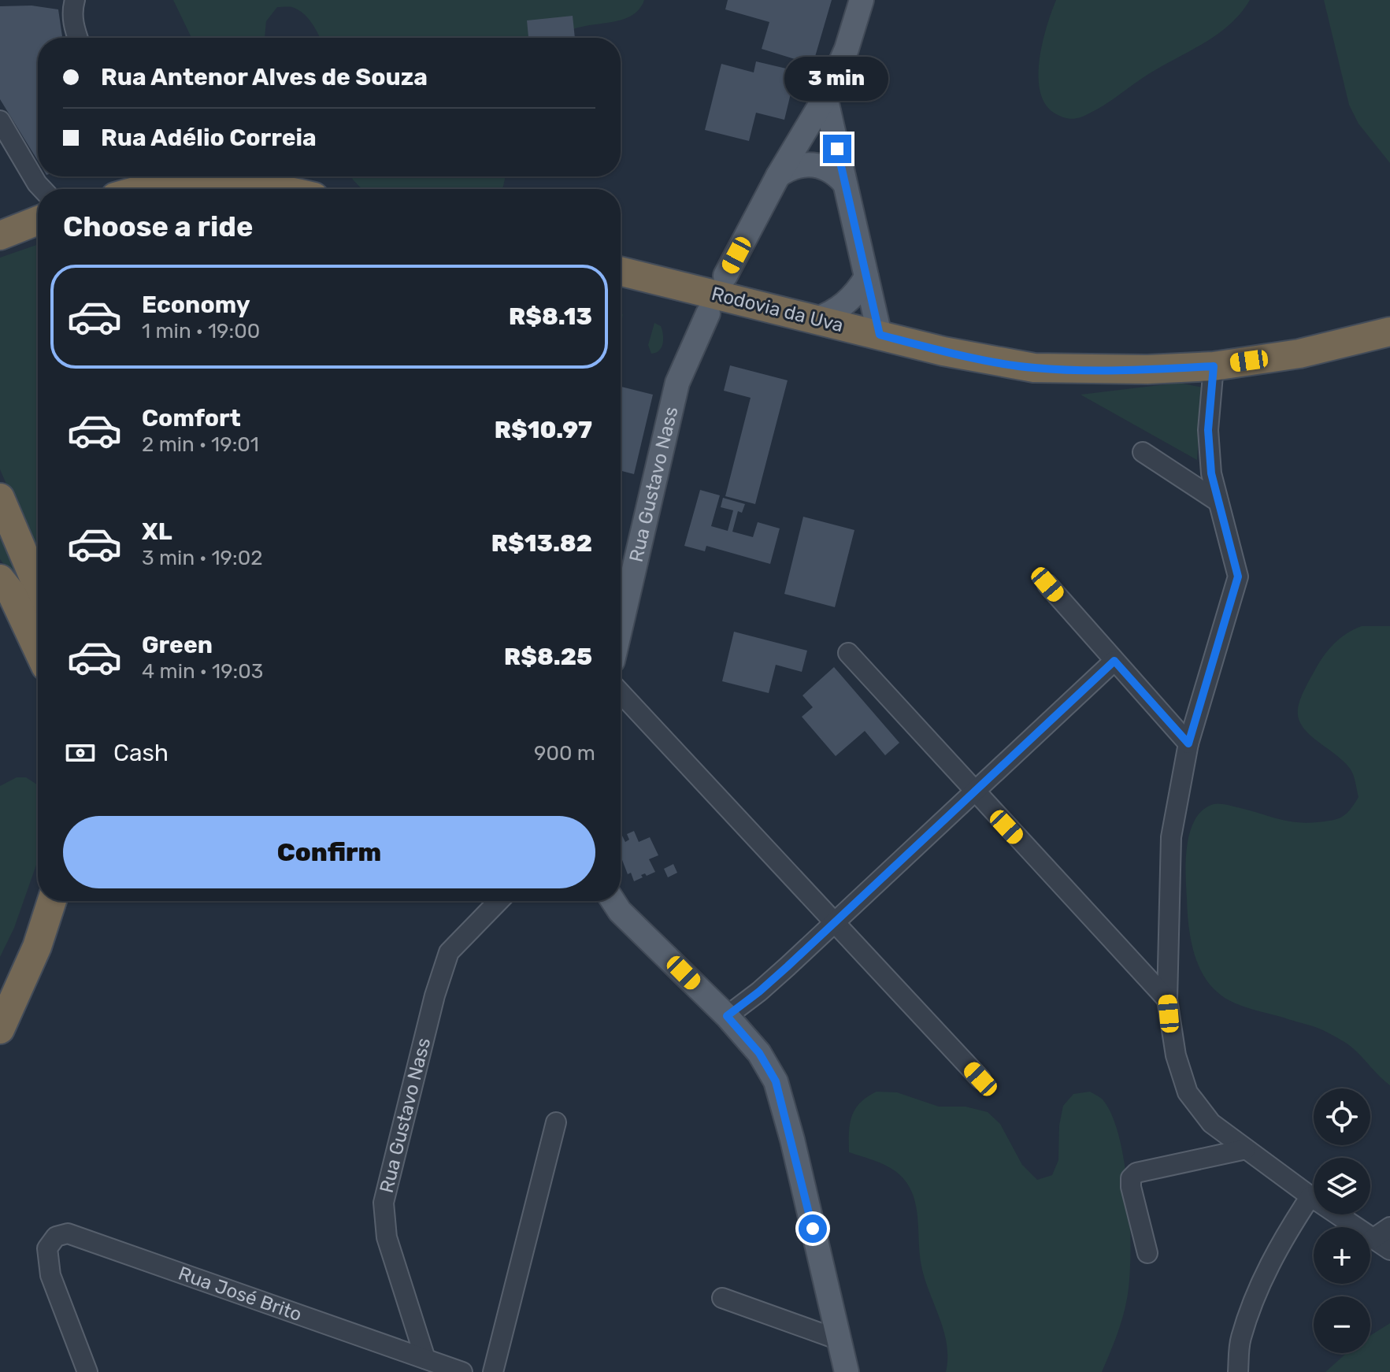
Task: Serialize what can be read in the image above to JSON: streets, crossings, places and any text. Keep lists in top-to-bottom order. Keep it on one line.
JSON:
{"streets":{"highway":["Rodovia da Uva"],"main road":["Rua Gustavo Nass"],"street":["Rua José Brito"]},"crossings":[["Rua Gustavo Nass","Rua José Brito"]],"page":{"banner":["Rua Antenor Alves de Souza","Rua Adélio Correia"],"bubble":"3 min","heading":"Choose a ride","list":[{"name":"Economy","note":"1 min · 19:00","value":"R$8.13"},{"name":"Comfort","note":"2 min · 19:01","value":"R$10.97"},{"name":"XL","note":"3 min · 19:02","value":"R$13.82"},{"name":"Green","note":"4 min · 19:03","value":"R$8.25"}],"pay":["Cash","900 m"],"buttons":"Confirm","map_buttons":["+","−"]}}
